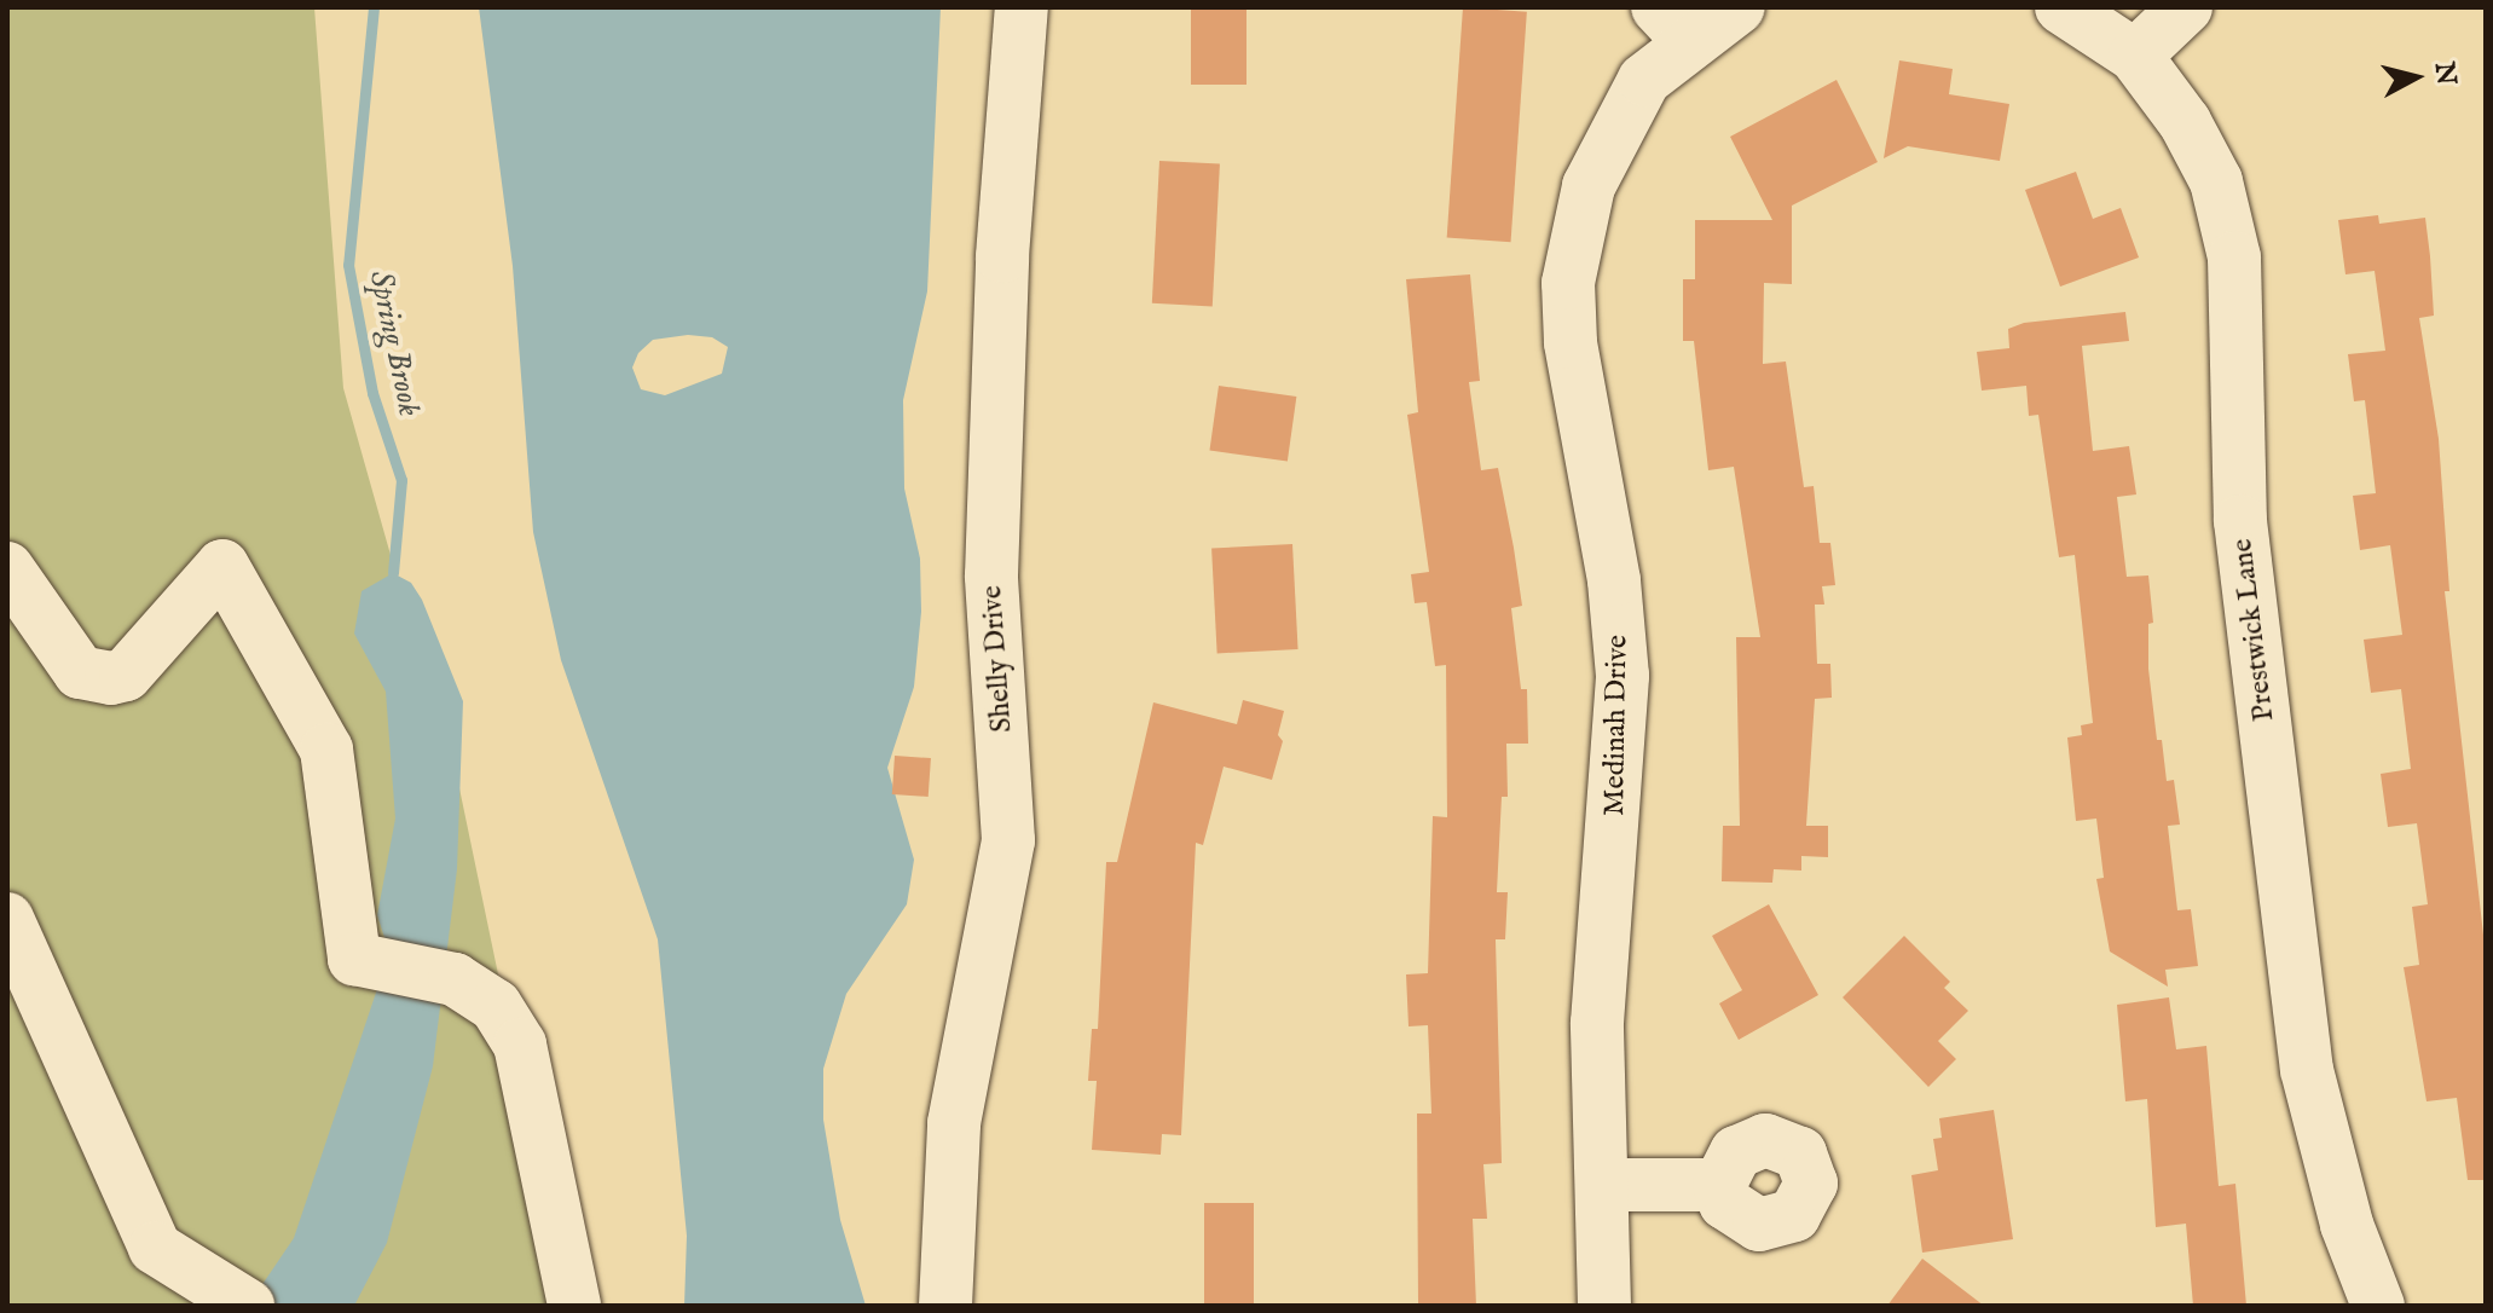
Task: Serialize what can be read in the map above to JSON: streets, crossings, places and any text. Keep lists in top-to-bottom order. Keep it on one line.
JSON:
{"streets":{"street":["Prestwick Lane","Shelly Drive","Medinah Drive"]},"water":["Spring Brook"],"north":"right"}
